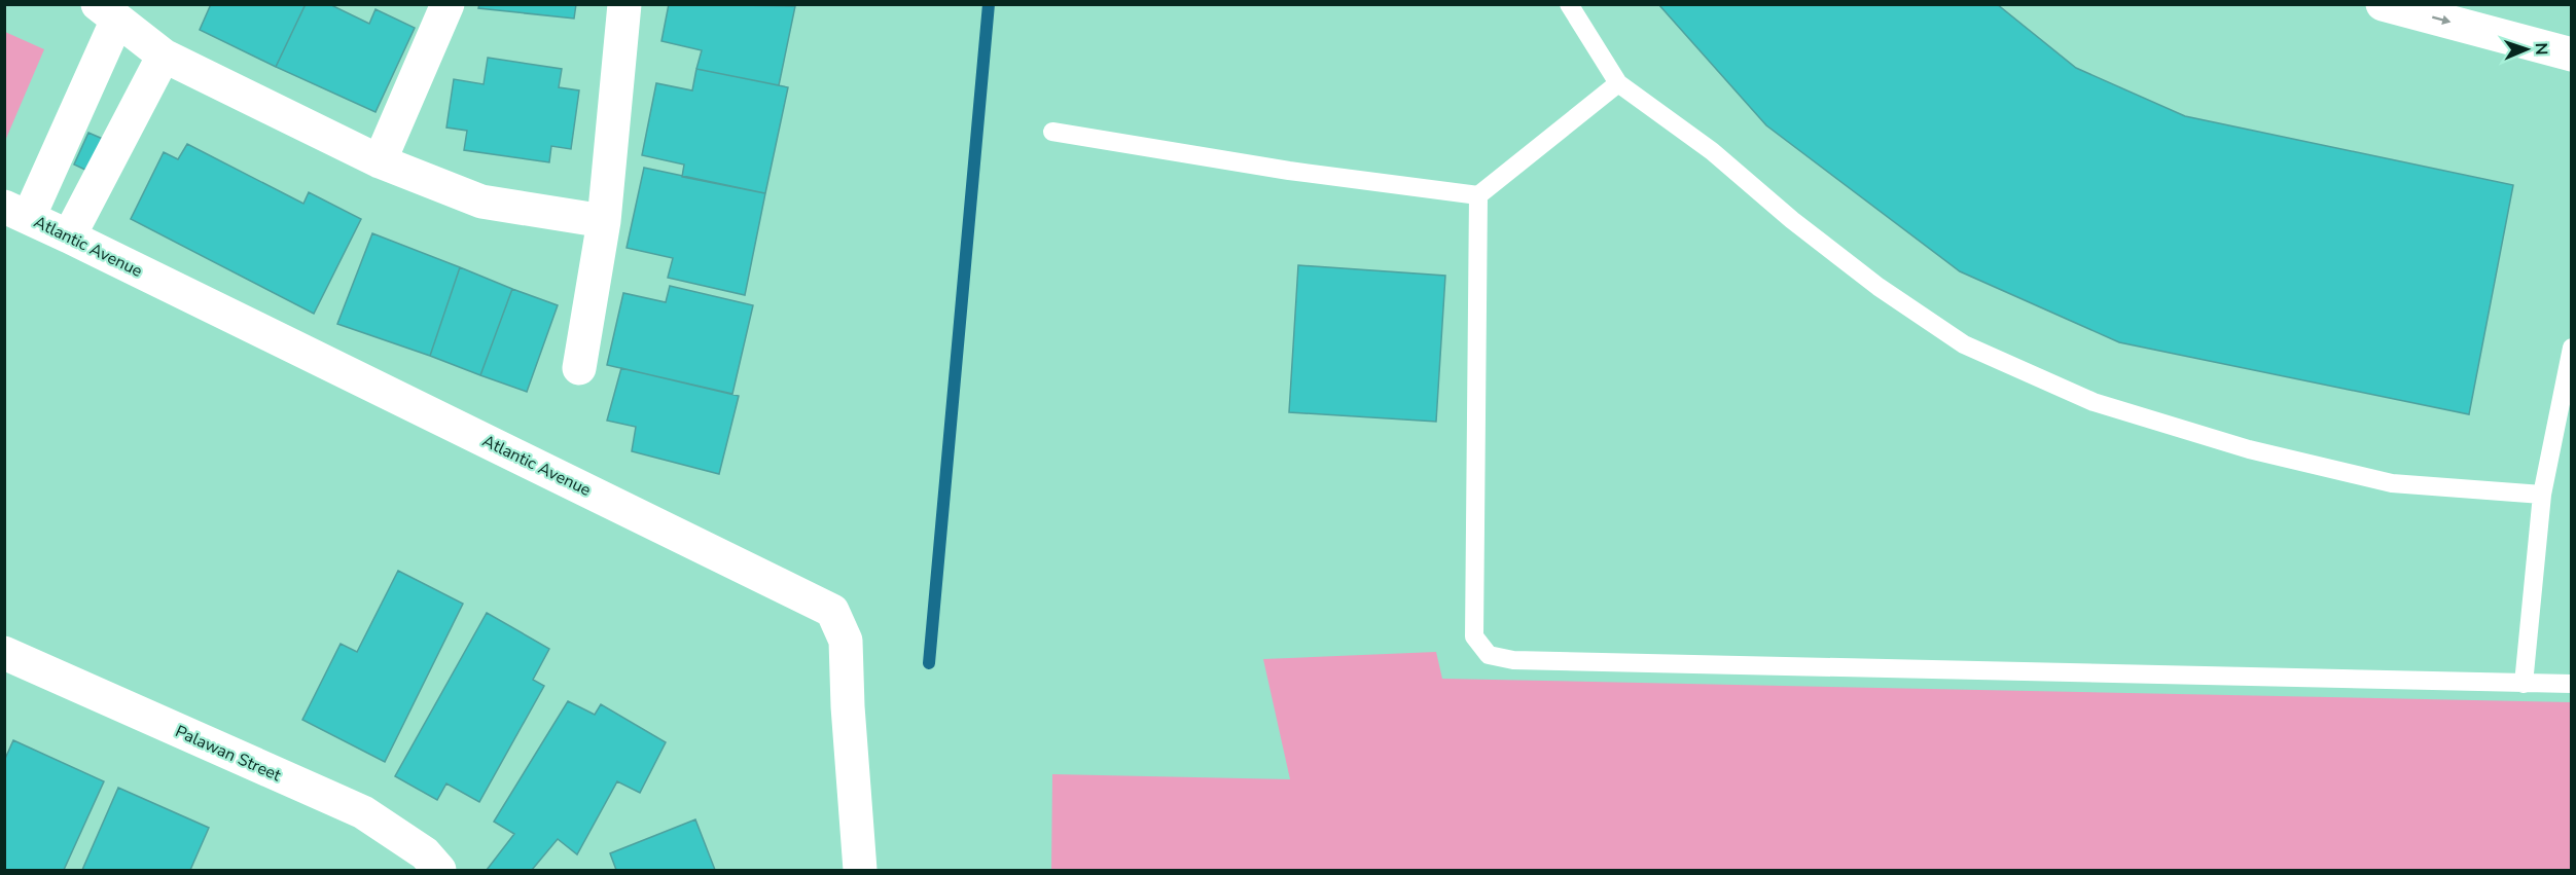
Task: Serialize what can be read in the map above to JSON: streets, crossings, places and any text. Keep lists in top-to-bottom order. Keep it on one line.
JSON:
{"streets":{"street":["Atlantic Avenue","Palawan Street"]},"north":"right"}
